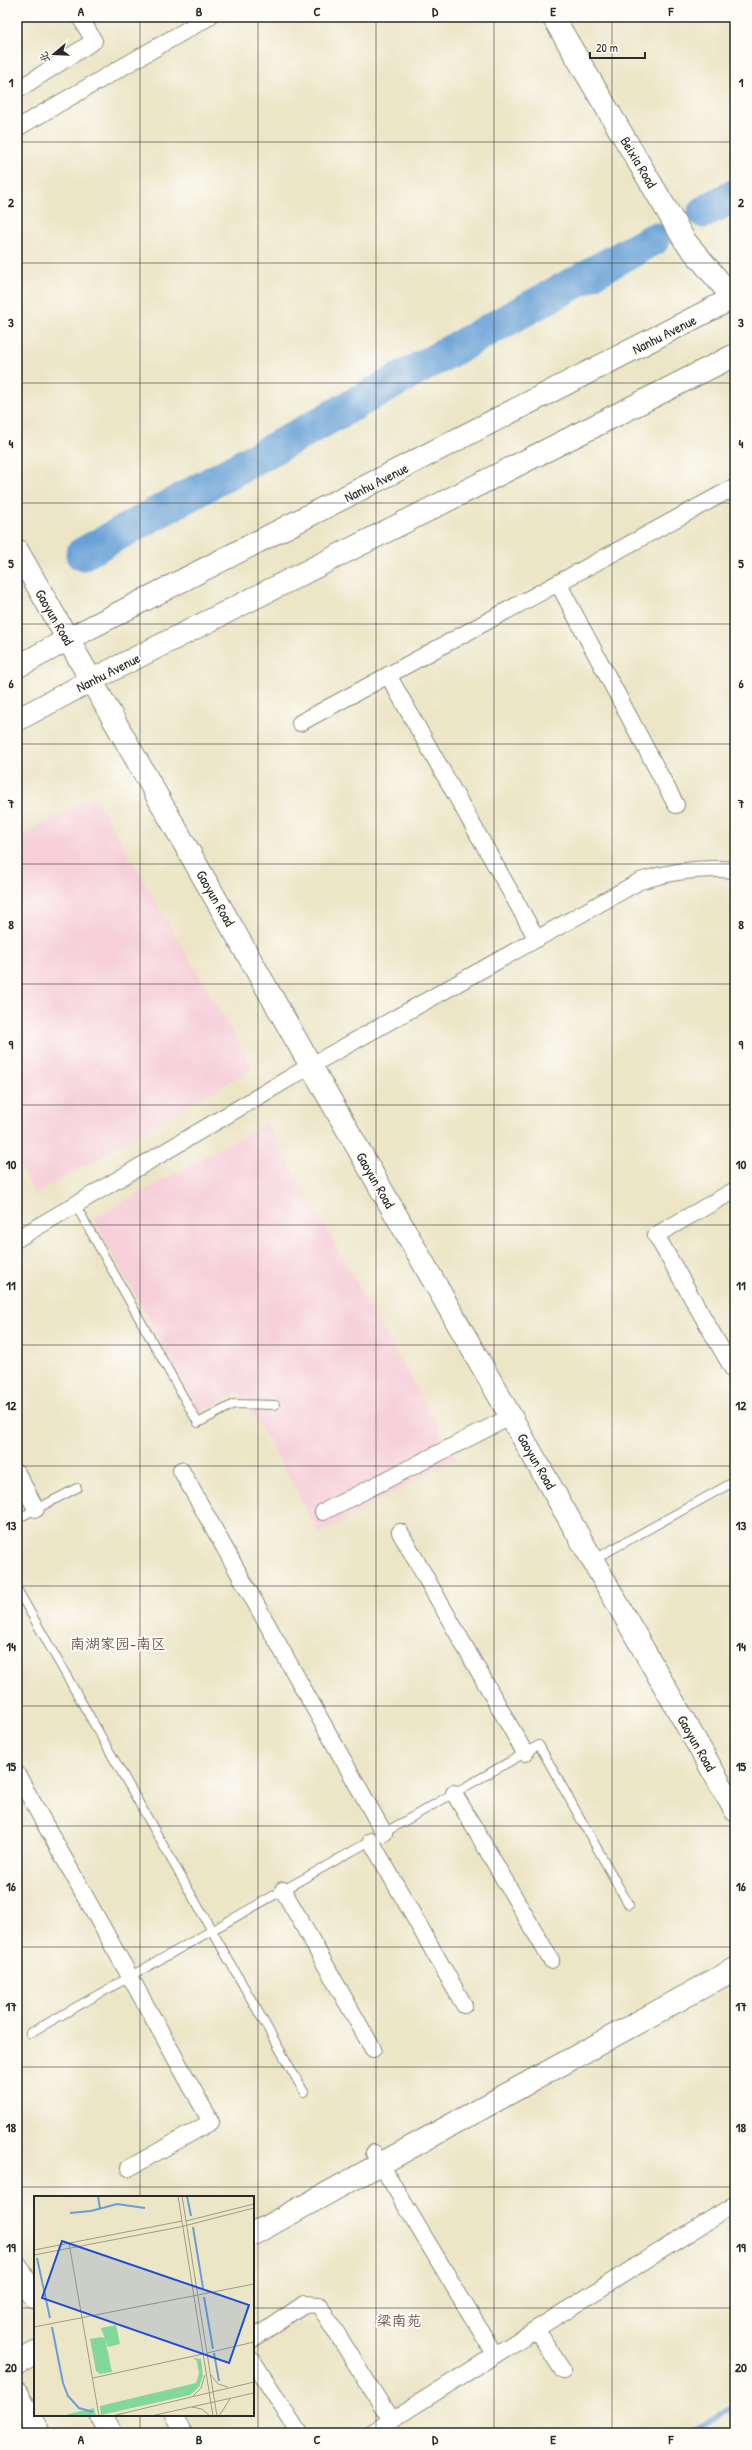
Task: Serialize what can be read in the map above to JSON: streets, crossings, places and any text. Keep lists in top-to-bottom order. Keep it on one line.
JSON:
{"streets":{"main road":["Beixia Road","Nanhu Avenue","Gaoyun Road"]},"crossings":[["Beixia Road","Nanhu Avenue"],["Nanhu Avenue","Gaoyun Road"]],"districts":["南湖家园-南区","梁南苑"],"scale_bar":"20 m","north":"left","grid":{"columns":["A","B","C","D","E","F"],"rows":["1","2","3","4","5","6","7","8","9","10","11","12","13","14","15","16","17","18","19","20"]}}
